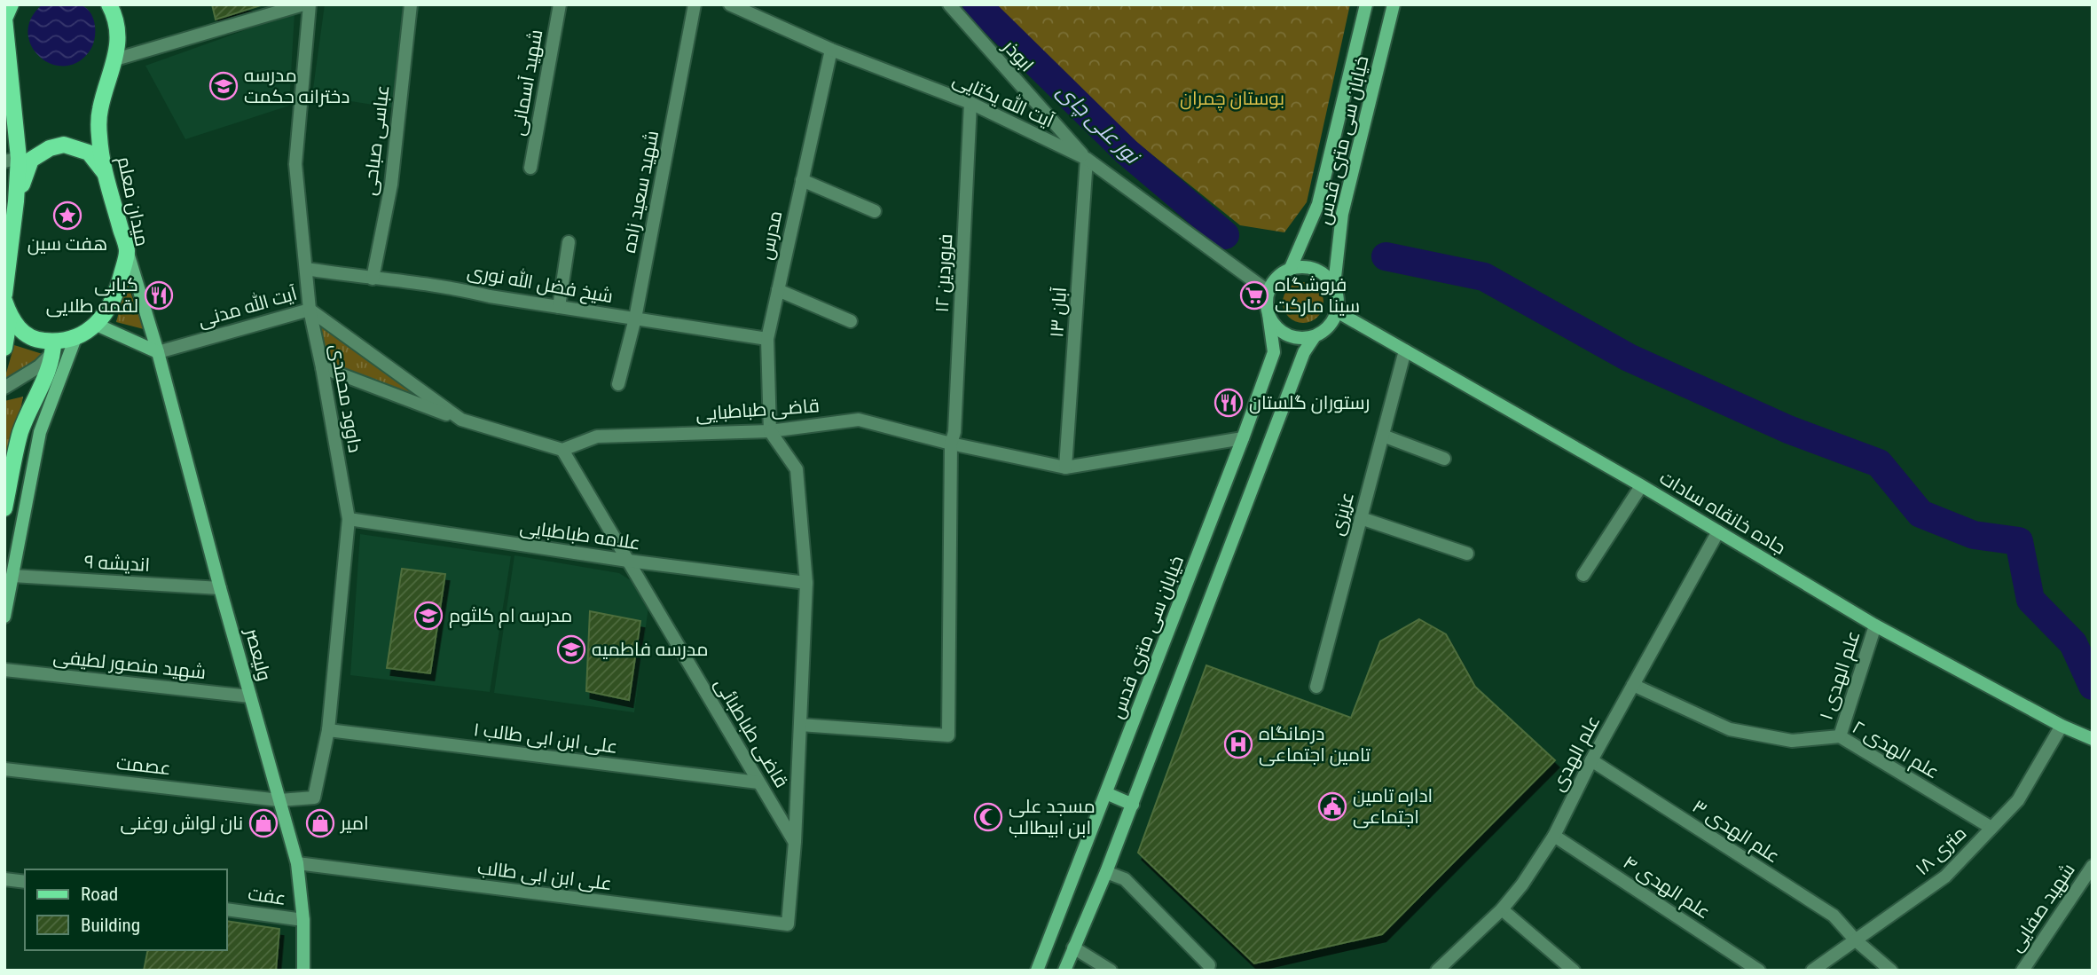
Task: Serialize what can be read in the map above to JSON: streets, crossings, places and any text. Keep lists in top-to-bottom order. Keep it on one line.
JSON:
{"streets":{"main road":["خیابان سی متری قدس","میدان معلم","جاده خانقاه سادات","ولیعصر"],"street":["ابوذر","شهید آسمانی","آیت الله یکتایی","عباسی صباحی","شهید سعید زاده","مدرس","۱۲ فروردین","شیخ فضل الله نوری","آیت الله مدنی","۱۳ آبان","داوود محمدی","قاضی طباطبایی","عزیزی","علامه طباطبایی","اندیشه ۹","شهید منصور لطیفی","علم الهدی ۱","قاضی طباطبائی","علی ابن ابی طالب ۱","علم الهدی ۲","علم الهدی","عصمت","علم الهدی ۳","۱۸ متری","علی ابن ابی طالب","علم الهدی ۴","عفت","شهید صفایی"]},"crossings":[["ابوذر","آیت الله یکتایی"],["ابوذر","۱۳ آبان"],["آیت الله یکتایی","خیابان سی متری قدس"],["آیت الله یکتایی","مدرس"],["آیت الله یکتایی","۱۲ فروردین"],["آیت الله یکتایی","۱۳ آبان"],["آیت الله یکتایی","جاده خانقاه سادات"],["عباسی صباحی","شیخ فضل الله نوری"],["خیابان سی متری قدس","قاضی طباطبایی"],["خیابان سی متری قدس","جاده خانقاه سادات"],["شهید سعید زاده","شیخ فضل الله نوری"],["میدان معلم","ولیعصر"],["مدرس","شیخ فضل الله نوری"],["مدرس","قاضی طباطبایی"],["۱۲ فروردین","قاضی طباطبایی"],["شیخ فضل الله نوری","داوود محمدی"],["آیت الله مدنی","داوود محمدی"],["آیت الله مدنی","ولیعصر"],["۱۳ آبان","قاضی طباطبایی"],["داوود محمدی","علامه طباطبایی"],["داوود محمدی","علی ابن ابی طالب ۱"],["داوود محمدی","عصمت"],["قاضی طباطبایی","قاضی طباطبائی"],["جاده خانقاه سادات","عزیزی"],["جاده خانقاه سادات","علم الهدی ۱"],["جاده خانقاه سادات","علم الهدی"],["جاده خانقاه سادات","۱۸ متری"],["علامه طباطبایی","قاضی طباطبائی"],["اندیشه ۹","ولیعصر"],["ولیعصر","شهید منصور لطیفی"],["ولیعصر","عصمت"],["ولیعصر","علی ابن ابی طالب"],["ولیعصر","عفت"],["علم الهدی ۱","علم الهدی ۲"],["قاضی طباطبائی","علی ابن ابی طالب ۱"],["قاضی طباطبائی","علی ابن ابی طالب"],["علم الهدی ۲","علم الهدی"],["علم الهدی ۲","۱۸ متری"],["علم الهدی","علم الهدی ۳"],["علم الهدی","علم الهدی ۴"],["علم الهدی ۳","۱۸ متری"]],"water":["نور علی چای"],"parks":["بوستان چمران"],"places":{"school or university":["مدرسه دخترانه حکمت","مدرسه ام کلثوم","مدرسه فاطمیه"],"place":["هفت سین"],"restaurant":["کبابی لقمه طلایی","رستوران گلستان"],"supermarket":["فروشگاه سینا مارکت"],"hospital":["درمانگاه تامین اجتماعی"],"public building":["اداره تامین اجتماعی"],"mosque":["مسجد علی ابن ابیطالب"],"shop":["نان لواش روغنی","امیر"]},"legend":["Road","Building"]}
